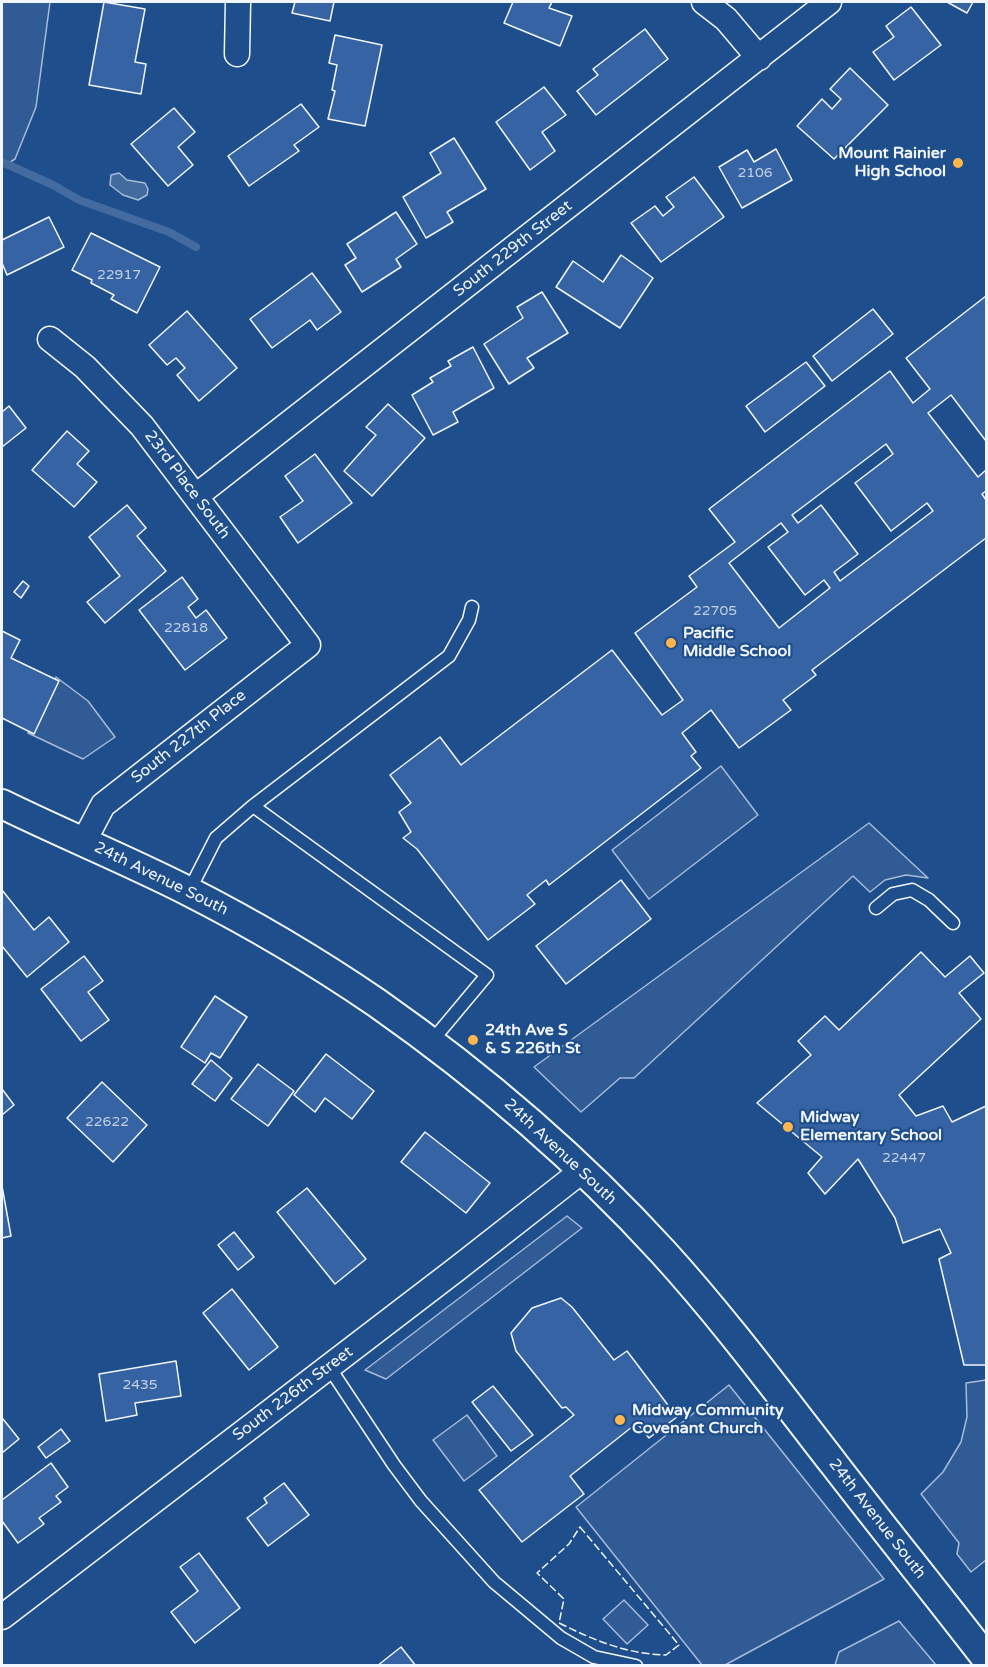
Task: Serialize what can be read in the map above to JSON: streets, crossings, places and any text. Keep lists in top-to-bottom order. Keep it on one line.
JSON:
{"streets":{"street":["South 229th Street","23rd Place South","South 227th Place","24th Avenue South","South 226th Street"]},"crossings":[["South 229th Street","23rd Place South"],["23rd Place South","South 227th Place"],["South 227th Place","24th Avenue South"],["24th Avenue South","South 226th Street"]],"places":["Mount Rainier High School","Pacific Middle School","24th Ave S & S 226th St","Midway Elementary School","Midway Community Covenant Church"],"house_numbers":["2106","22917","22705","22818","22622","22447","2435"]}
